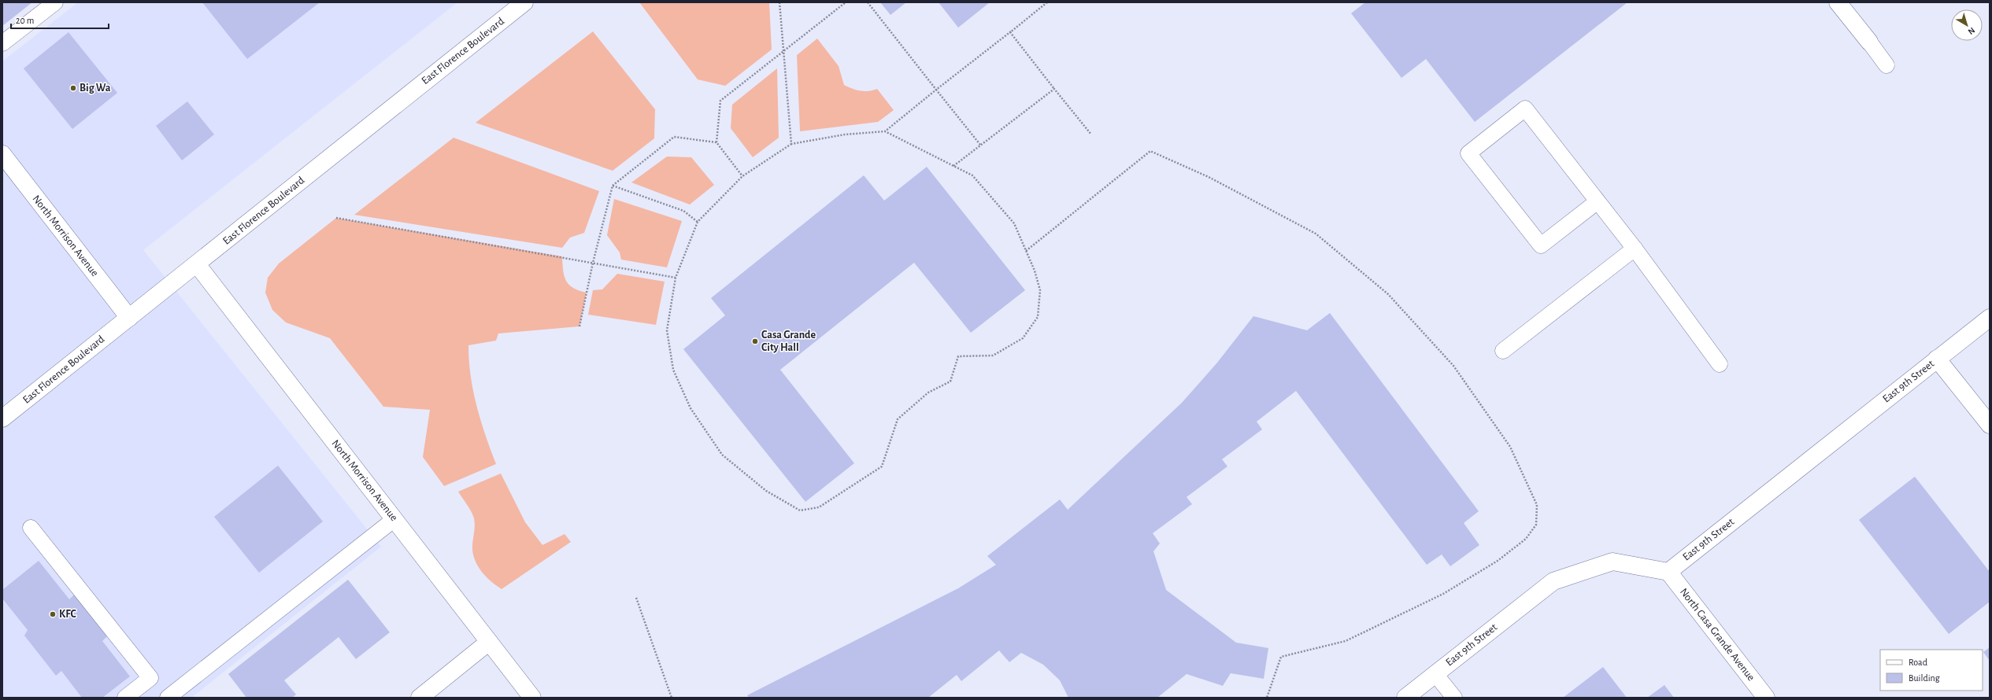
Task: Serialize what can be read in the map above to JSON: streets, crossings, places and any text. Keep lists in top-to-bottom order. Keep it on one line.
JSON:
{"streets":{"street":["East Florence Boulevard","North Morrison Avenue","East 9th Street","North Casa Grande Avenue"]},"crossings":[["East Florence Boulevard","North Morrison Avenue"],["East 9th Street","North Casa Grande Avenue"]],"places":["Big Wa","Casa Grande City Hall","KFC"],"legend":["Road","Building"],"scale_bar":"20 m","north":"bottom right"}
